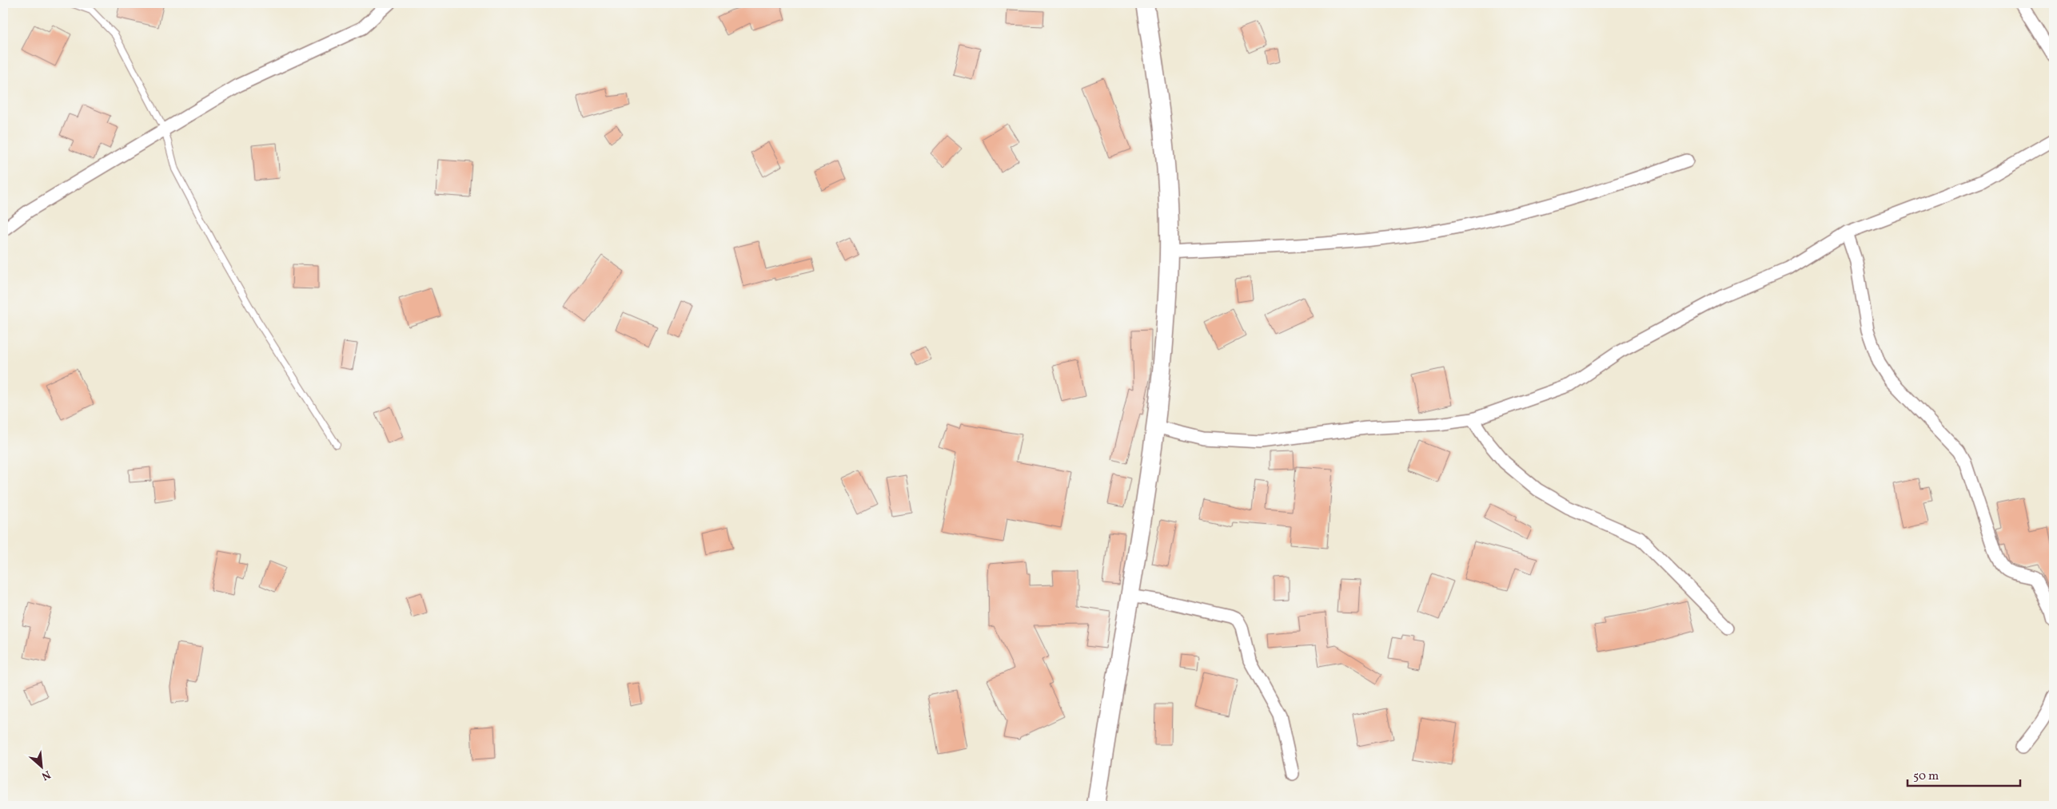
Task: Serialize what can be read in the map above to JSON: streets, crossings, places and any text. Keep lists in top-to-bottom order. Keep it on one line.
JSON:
{"scale_bar":"50 m","north":"bottom right"}
